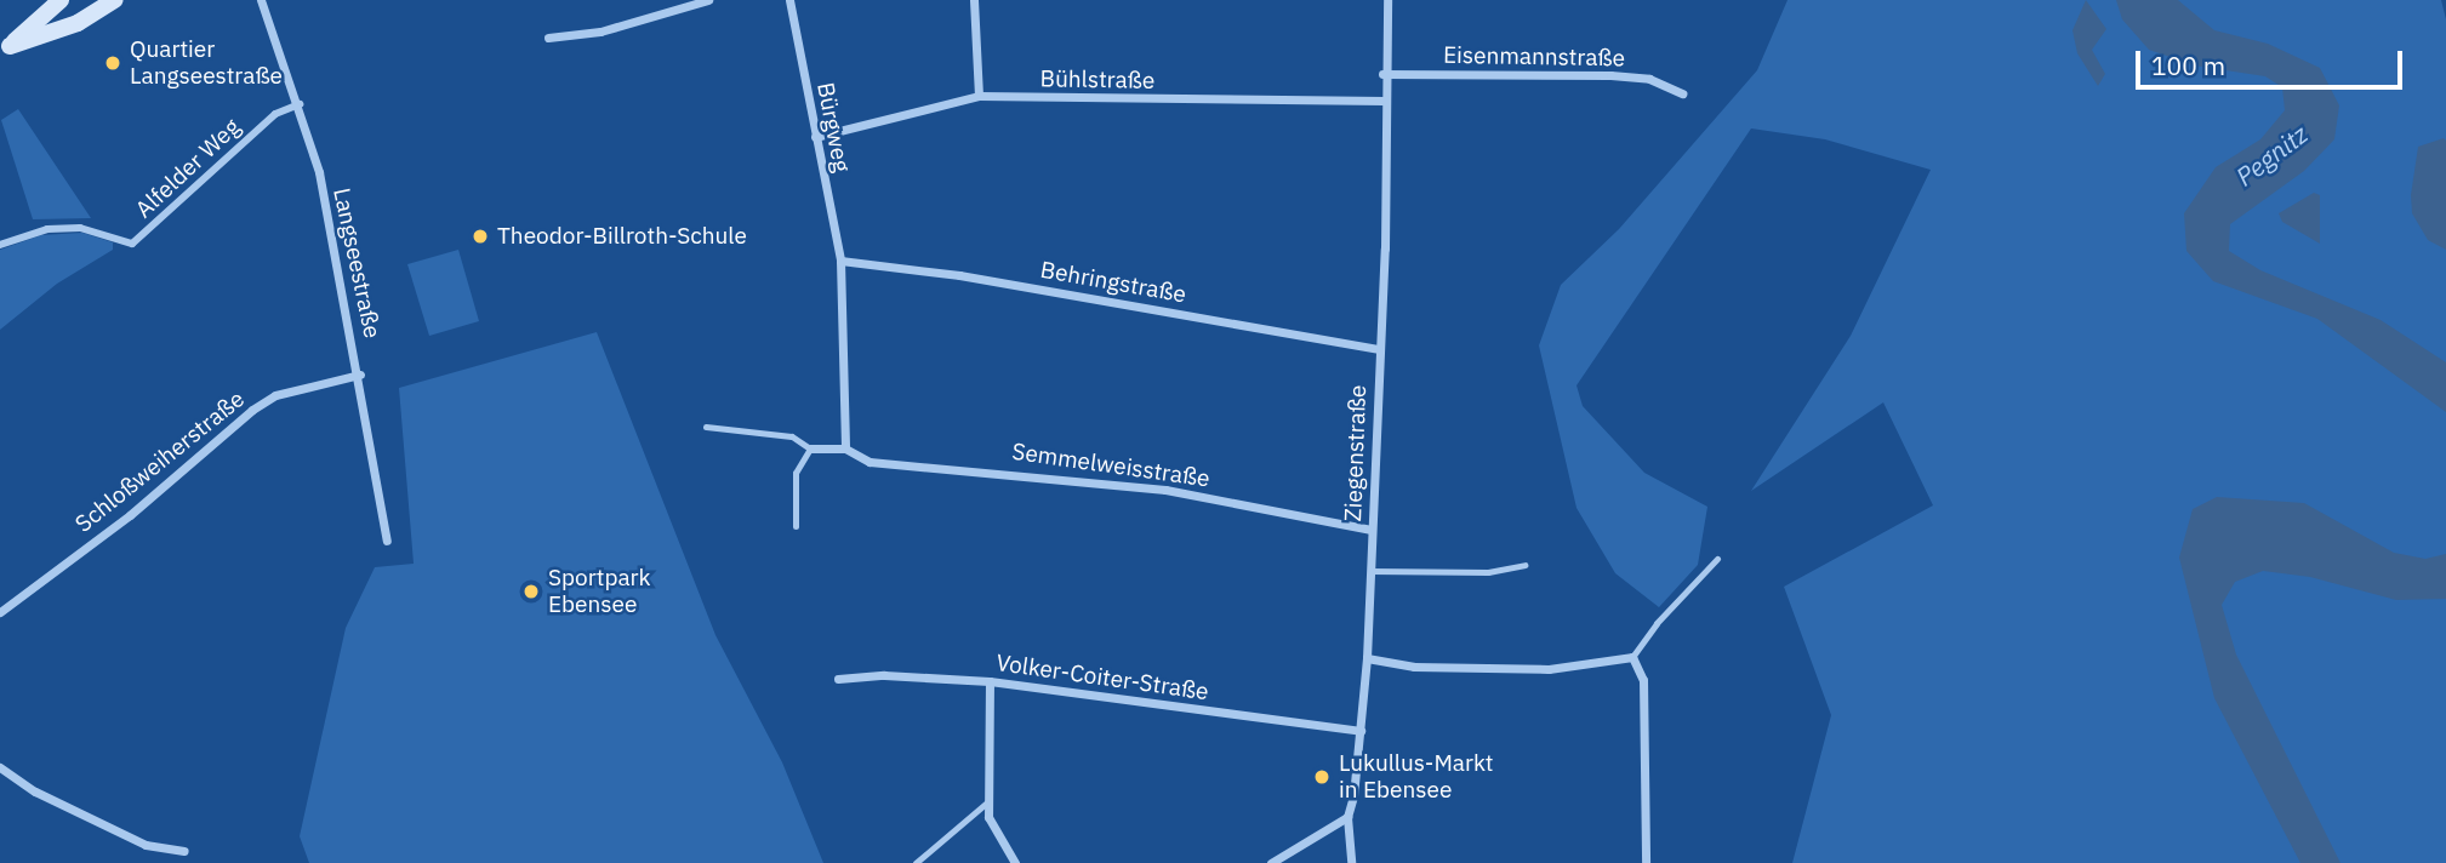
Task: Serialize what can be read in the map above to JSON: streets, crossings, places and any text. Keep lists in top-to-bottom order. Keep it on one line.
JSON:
{"streets":{"street":["Eisenmannstraße","Bühlstraße","Bürgweg","Alfelder Weg","Langseestraße","Behringstraße","Ziegenstraße","Schloßweiherstraße","Semmelweisstraße","Volker-Coiter-Straße"]},"crossings":[["Eisenmannstraße","Ziegenstraße"],["Bühlstraße","Bürgweg"],["Bühlstraße","Ziegenstraße"],["Bürgweg","Behringstraße"],["Alfelder Weg","Langseestraße"],["Langseestraße","Schloßweiherstraße"],["Behringstraße","Ziegenstraße"],["Ziegenstraße","Semmelweisstraße"],["Ziegenstraße","Volker-Coiter-Straße"]],"water":["Pegnitz"],"places":["Quartier Langseestraße","Theodor-Billroth-Schule","Sportpark Ebensee","Lukullus-Markt in Ebensee"],"scale_bar":"100 m"}
